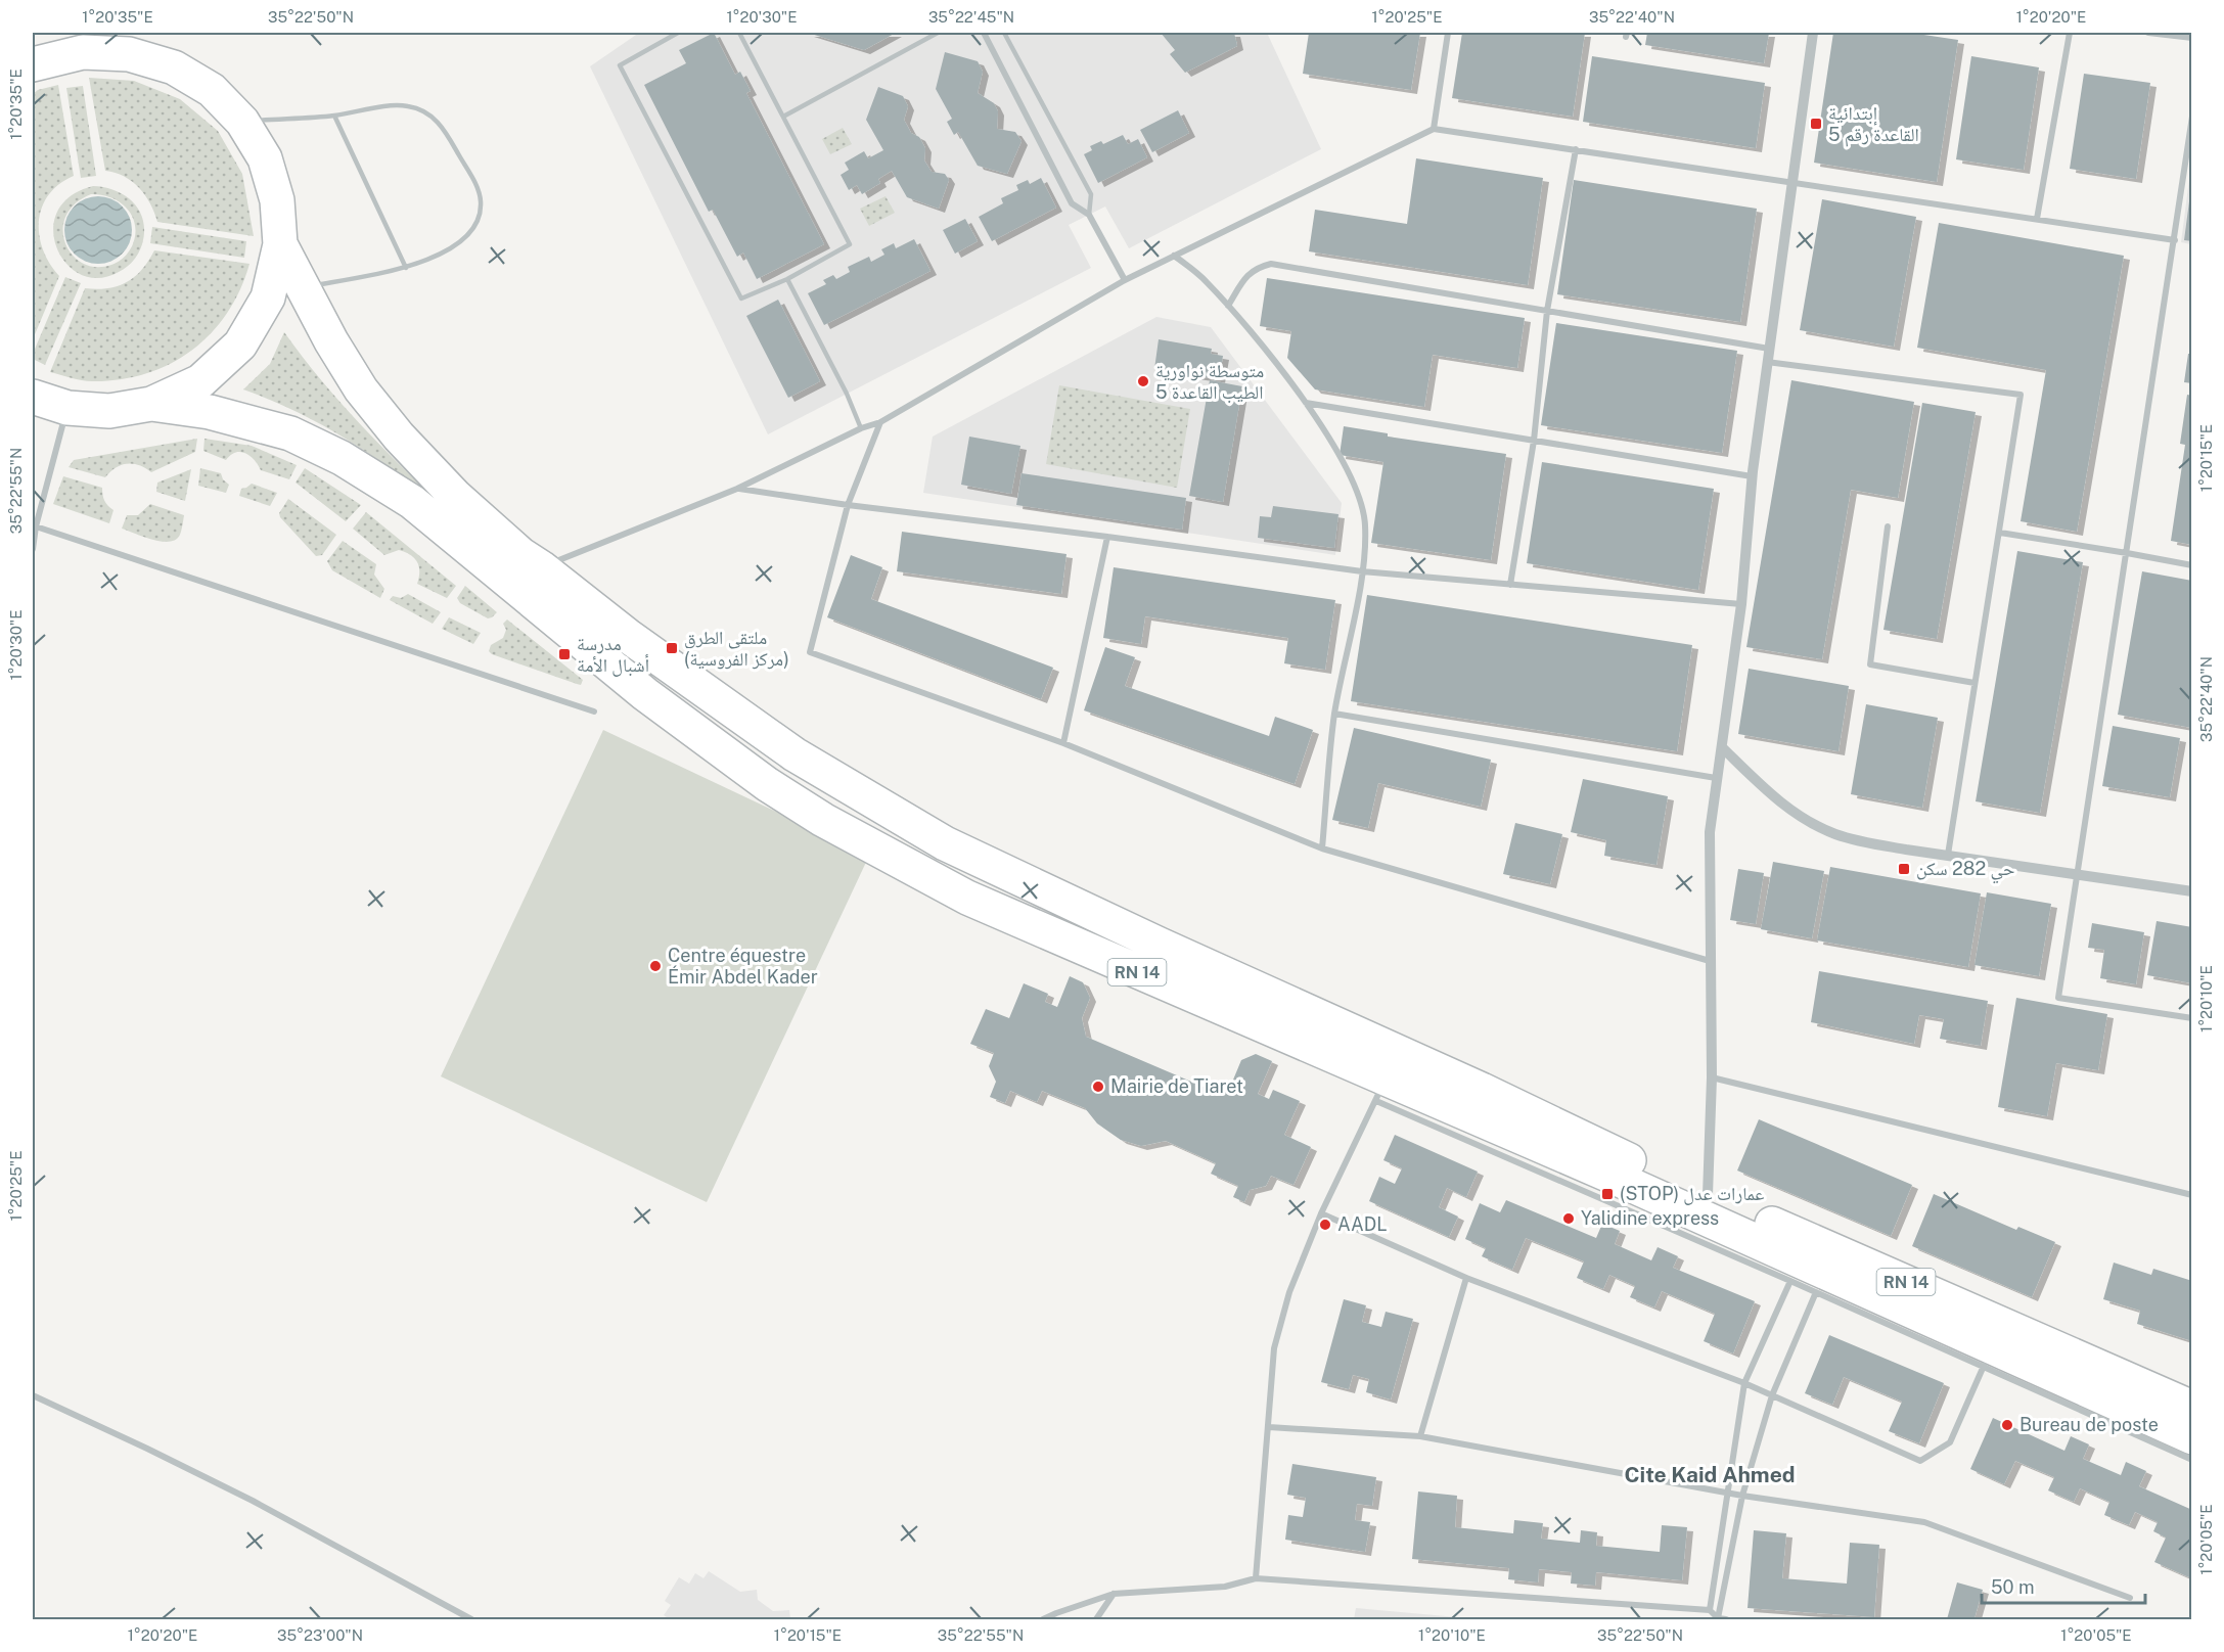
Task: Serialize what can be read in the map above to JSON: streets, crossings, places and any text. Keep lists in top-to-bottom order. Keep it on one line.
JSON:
{"streets":{"highway":["RN 14"]},"districts":["Cite Kaid Ahmed"],"places":{"transit":["إبتدائية القاعدة رقم 5","ملتقى الطرق (مركز الفروسية)","مدرسة أشبال الأمة","حي 282 سكن","(STOP) عمارات عدل"],"other":["متوسطة نواورية الطيب القاعدة 5","Centre équestre Émir Abdel Kader","Mairie de Tiaret","Yalidine express","AADL","Bureau de poste"]},"scale_bar":"50 m","coordinates":["1°20'35\"E","35°22'50\"N","1°20'30\"E","35°22'45\"N","1°20'25\"E","35°22'40\"N","1°20'20\"E","1°20'15\"E","35°22'55\"N","1°20'10\"E","1°20'05\"E","35°23'00\"N"]}
